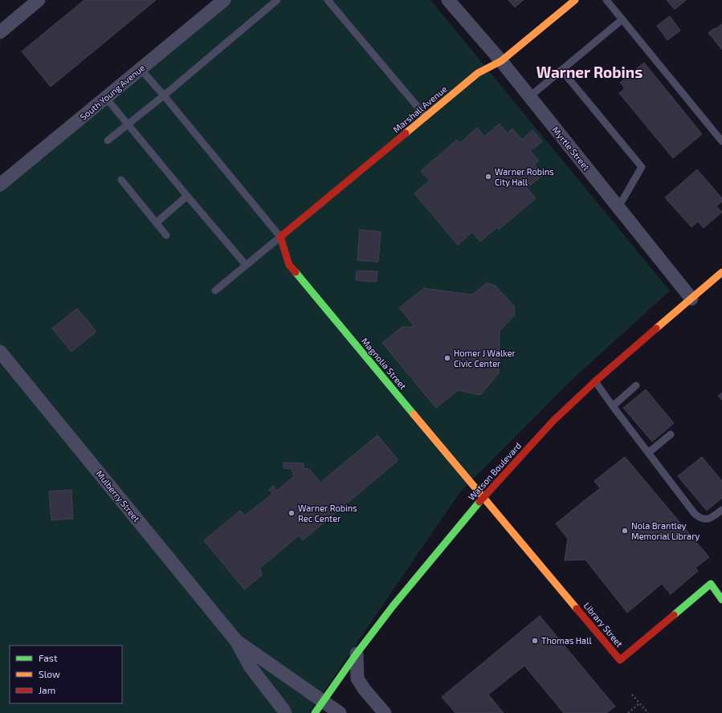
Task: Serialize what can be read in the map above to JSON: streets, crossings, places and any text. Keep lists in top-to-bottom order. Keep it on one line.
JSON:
{"streets":{"street":["South Young Avenue","Marshall Avenue","Myrtle Street","Magnolia Street","Watson Boulevard","Mulberry Street","Library Street"]},"crossings":[["Marshall Avenue","Myrtle Street"],["Marshall Avenue","Magnolia Street"],["Myrtle Street","Watson Boulevard"],["Magnolia Street","Watson Boulevard"],["Magnolia Street","Library Street"],["Watson Boulevard","Mulberry Street"],["Watson Boulevard","Library Street"]],"districts":["Warner Robins"],"places":["Warner Robins City Hall","Homer J Walker Civic Center","Warner Robins Rec Center","Nola Brantley Memorial Library","Thomas Hall"],"legend":["Fast","Slow","Jam"]}
